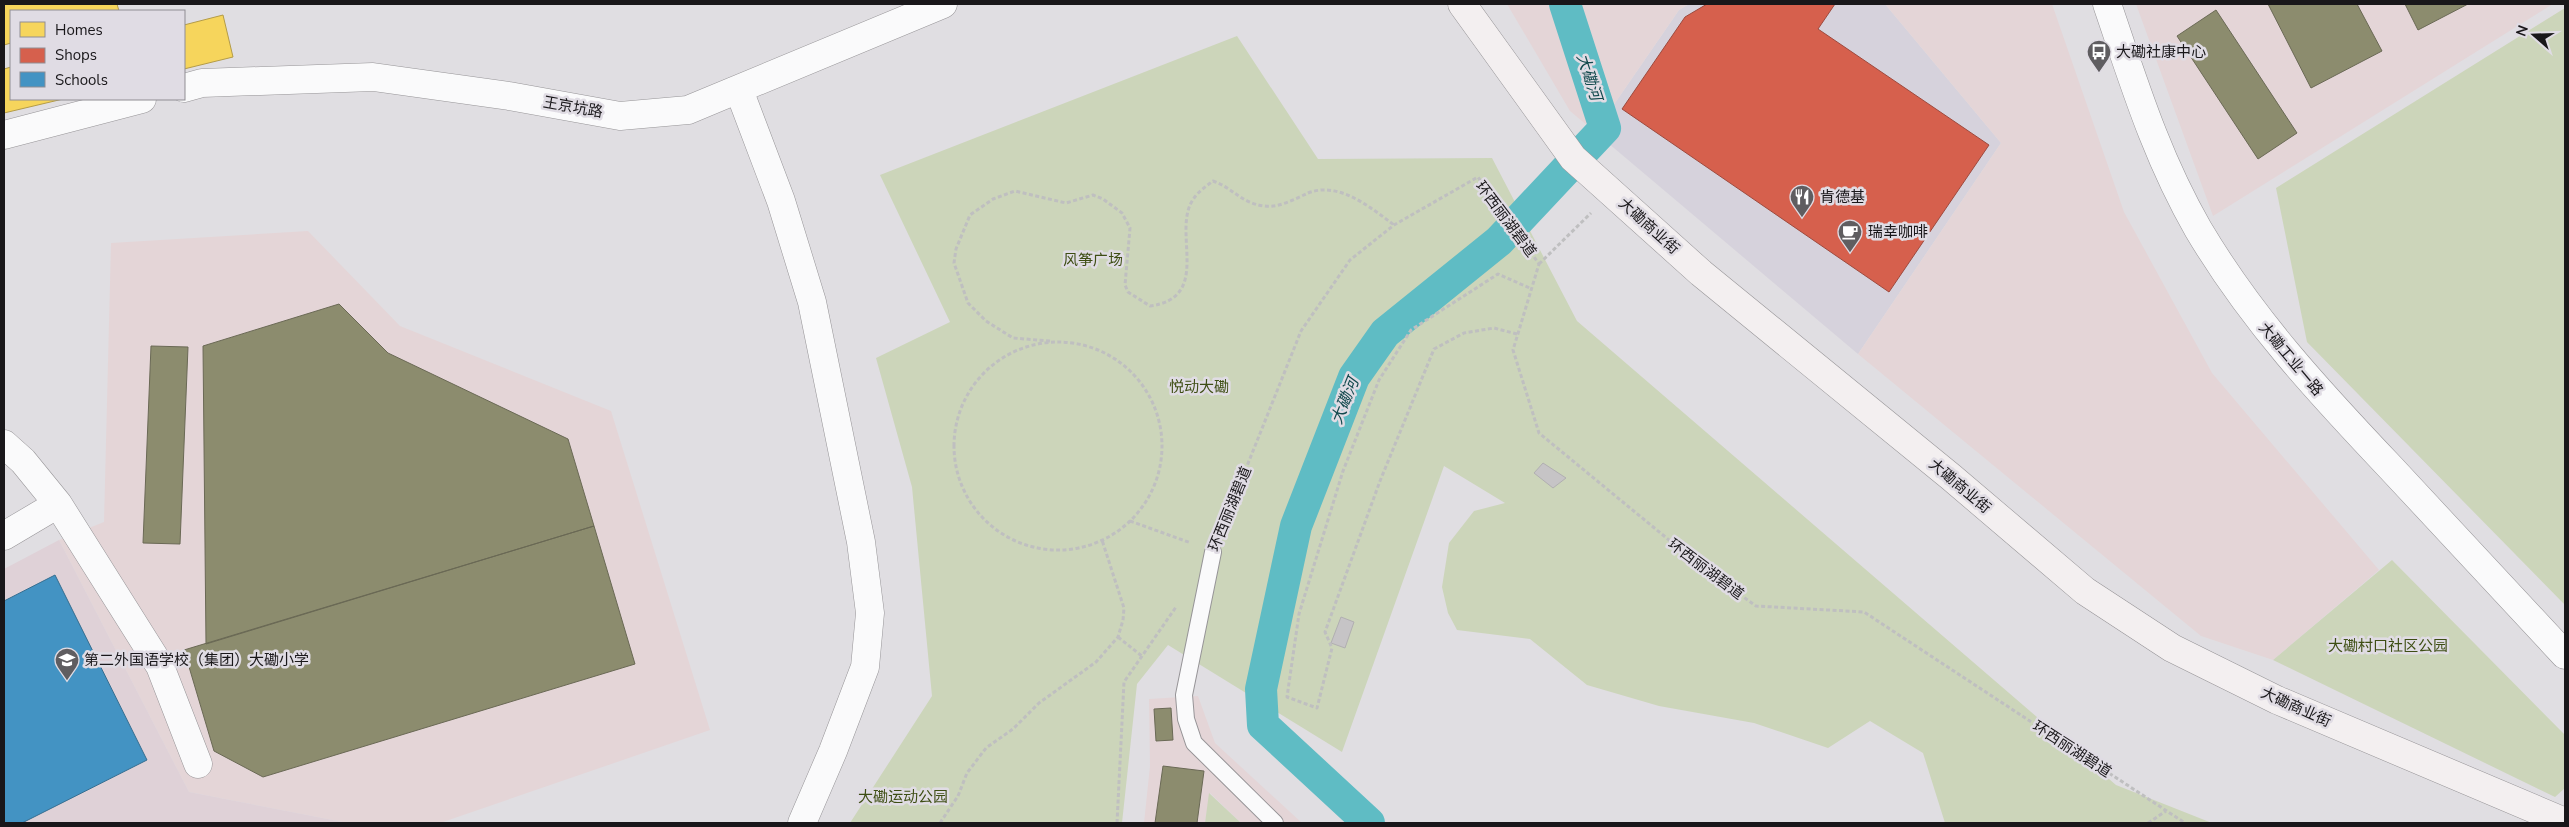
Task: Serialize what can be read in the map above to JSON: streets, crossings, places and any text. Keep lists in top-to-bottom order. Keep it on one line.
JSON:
{"streets":{"street":["王京坑路","大磡商业街","大磡工业一路"],"path":["环西丽湖碧道"]},"water":["大磡河"],"parks":["风筝广场","悦动大磡","大磡村口社区公园","大磡运动公园"],"places":{"bus stop":["大磡社康中心"],"restaurant":["肯德基"],"cafe":["瑞幸咖啡"],"school or university":["第二外国语学校（集团）大磡小学"]},"legend":["Homes","Shops","Schools"],"north":"left"}
